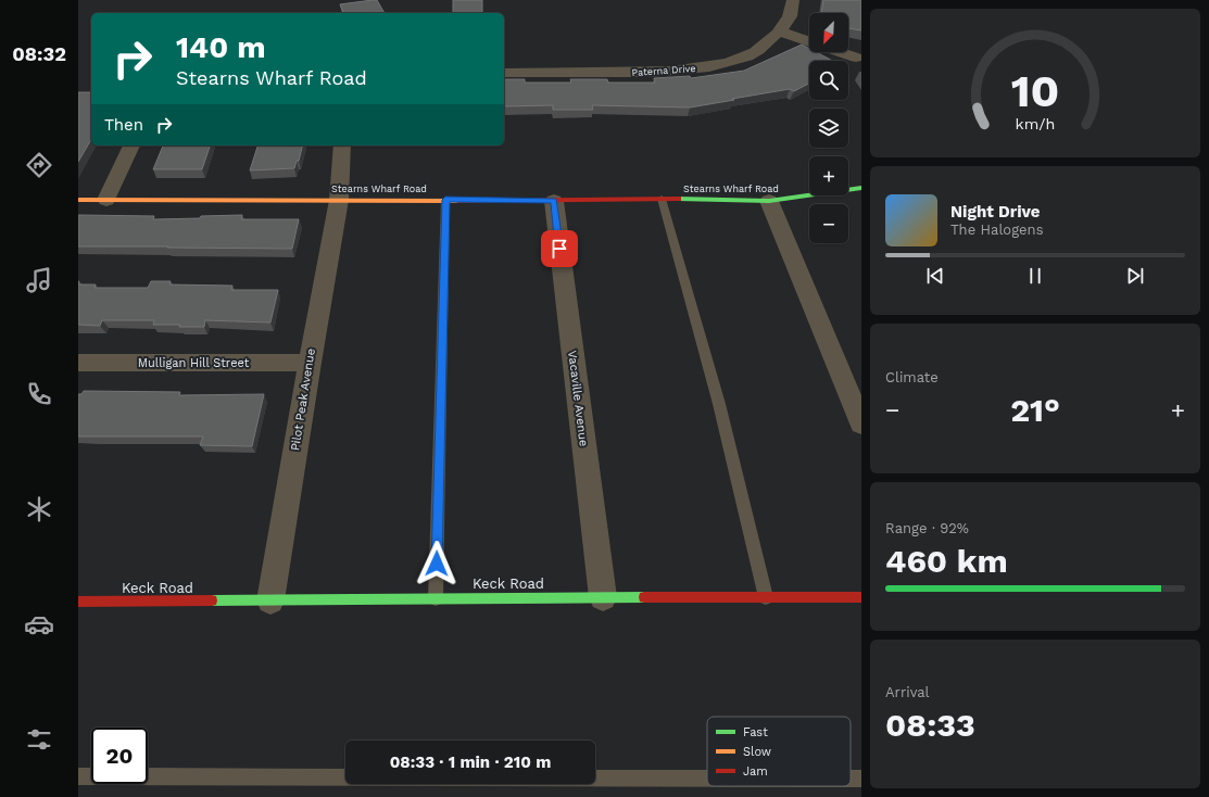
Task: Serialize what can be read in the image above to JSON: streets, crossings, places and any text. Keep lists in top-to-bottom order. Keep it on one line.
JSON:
{"streets":{"street":["Paterna Drive","Stearns Wharf Road","Mulligan Hill Street","Vacaville Avenue","Pilot Peak Avenue","Keck Road"]},"crossings":[["Stearns Wharf Road","Vacaville Avenue"],["Stearns Wharf Road","Pilot Peak Avenue"],["Mulligan Hill Street","Pilot Peak Avenue"],["Vacaville Avenue","Keck Road"],["Pilot Peak Avenue","Keck Road"]],"legend":["Fast","Slow","Jam"],"north":"bottom left","page":{"tabs":"08:32","map_buttons":["+","−"],"turn":["140 m","Stearns Wharf Road"],"then":"Then","song":["Night Drive","The Halogens"],"tile":["Climate",["Range · 92%","460 km"],["Arrival","08:33"]],"heat":["−","21°","+"],"limit":"20","trip":"08:33 · 1 min · 210 m","gauge":["10","km/h"]}}
